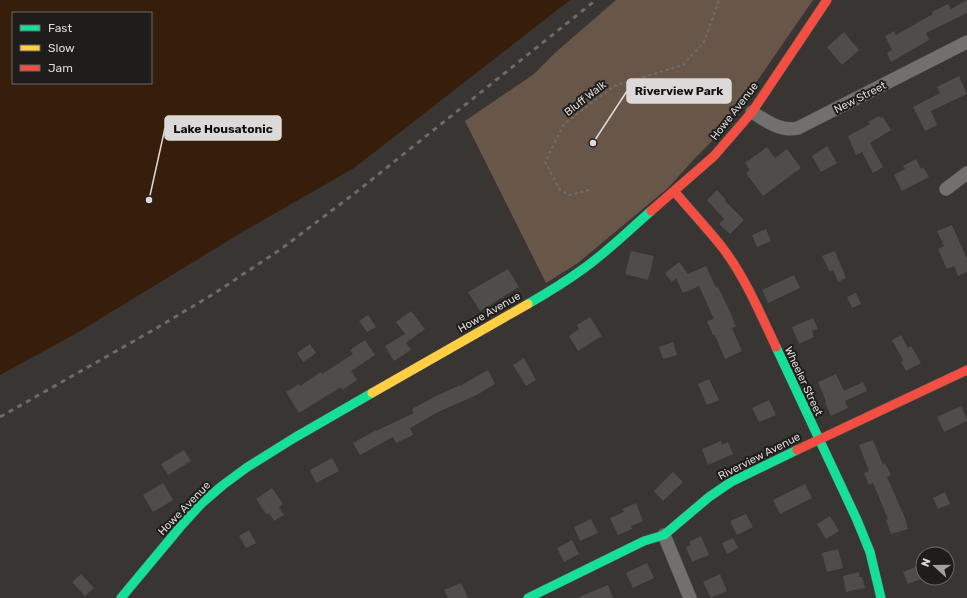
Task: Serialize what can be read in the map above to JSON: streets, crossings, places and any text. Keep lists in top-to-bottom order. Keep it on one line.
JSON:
{"streets":{"street":["New Street","Howe Avenue","Wheeler Street","Riverview Avenue"],"path":["Bluff Walk"]},"crossings":[["New Street","Howe Avenue"],["Howe Avenue","Wheeler Street"],["Wheeler Street","Riverview Avenue"]],"places":["Riverview Park","Lake Housatonic"],"legend":["Fast","Slow","Jam"],"north":"left"}
